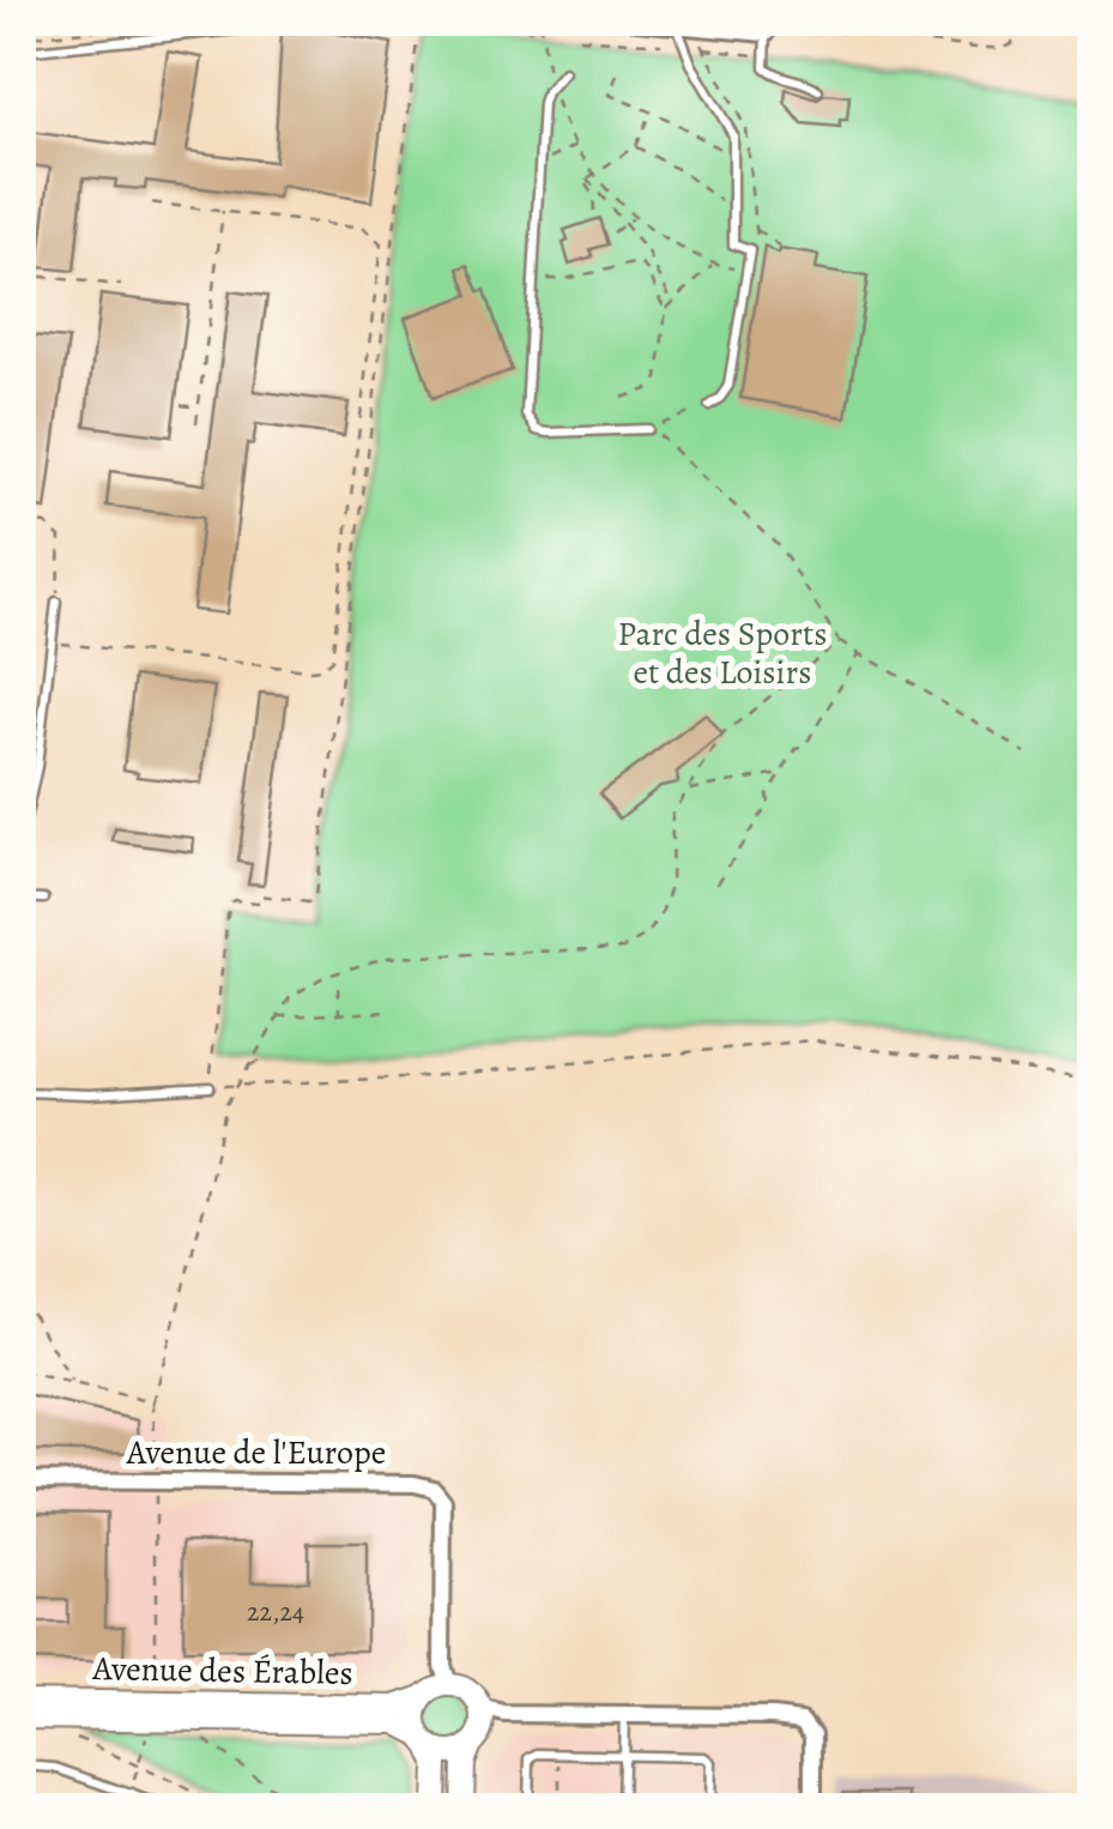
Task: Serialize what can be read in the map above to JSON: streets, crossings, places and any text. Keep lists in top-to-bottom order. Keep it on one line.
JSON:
{"streets":{"main road":["Avenue des Érables"],"street":["Avenue de l'Europe"]},"crossings":[["Avenue de l'Europe","Avenue des Érables"]],"parks":["Parc des Sports et des Loisirs"],"house_numbers":["22,24"]}
